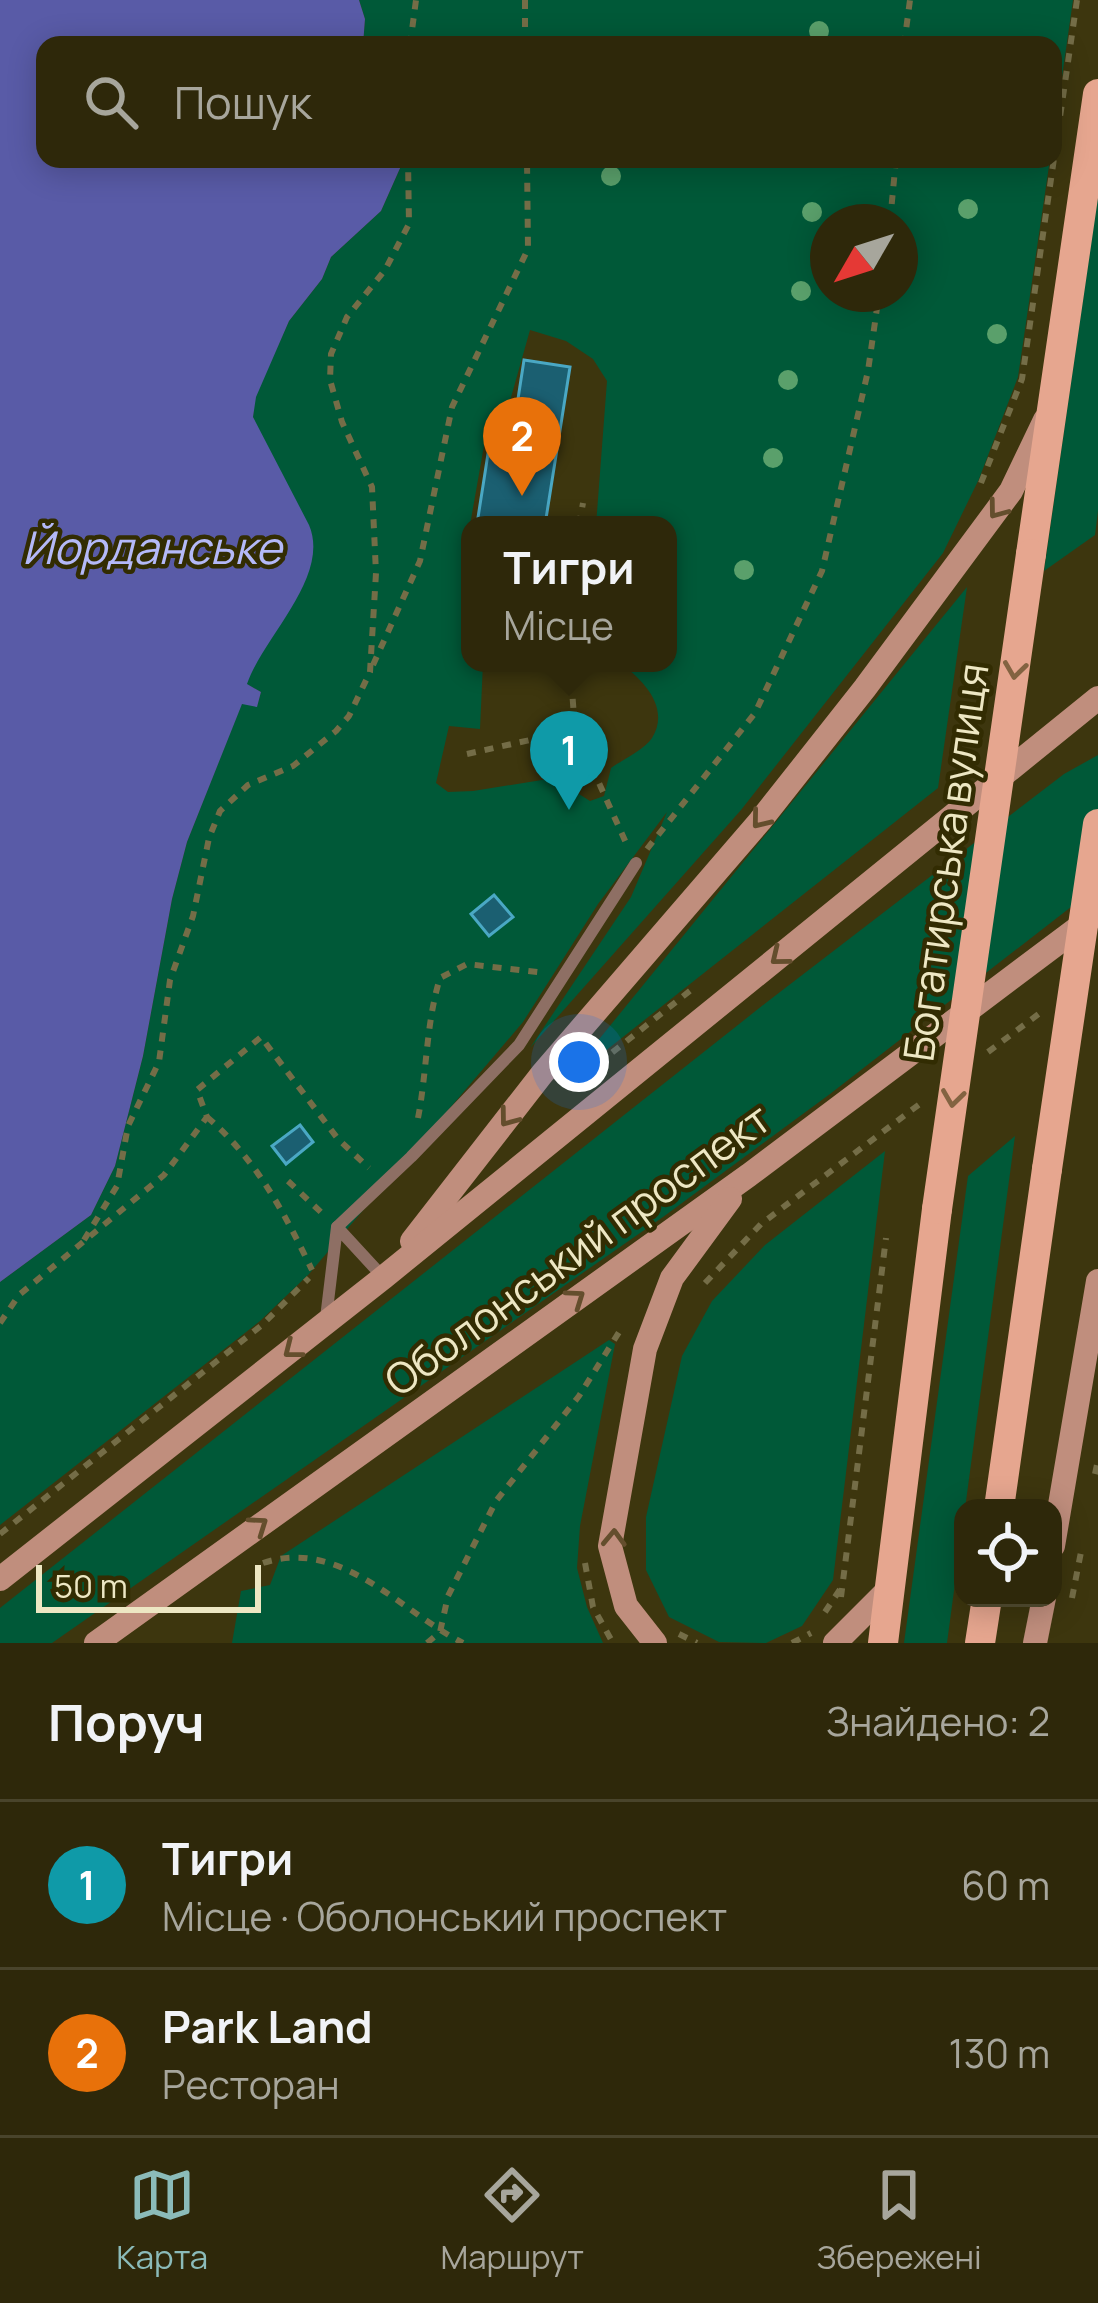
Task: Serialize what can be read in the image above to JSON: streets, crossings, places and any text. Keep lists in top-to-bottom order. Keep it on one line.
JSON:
{"streets":{"main road":["Богатирська вулиця","Оболонський проспект"]},"crossings":[["Богатирська вулиця","Оболонський проспект"]],"water":["Йорданське"],"scale_bar":"50 m","north":"bottom left","page":{"search":"Пошук","pins":["2","1"],"popup":["Тигри","Місце"],"scale":"50 m","heading":["Поруч","Знайдено: 2"],"list":[{"mark":"1","name":"Тигри","note":"Місце · Оболонський проспект","value":"60 m"},{"mark":"2","name":"Park Land","note":"Ресторан","value":"130 m"}],"nav":["Карта","Маршрут","Збережені"]}}
